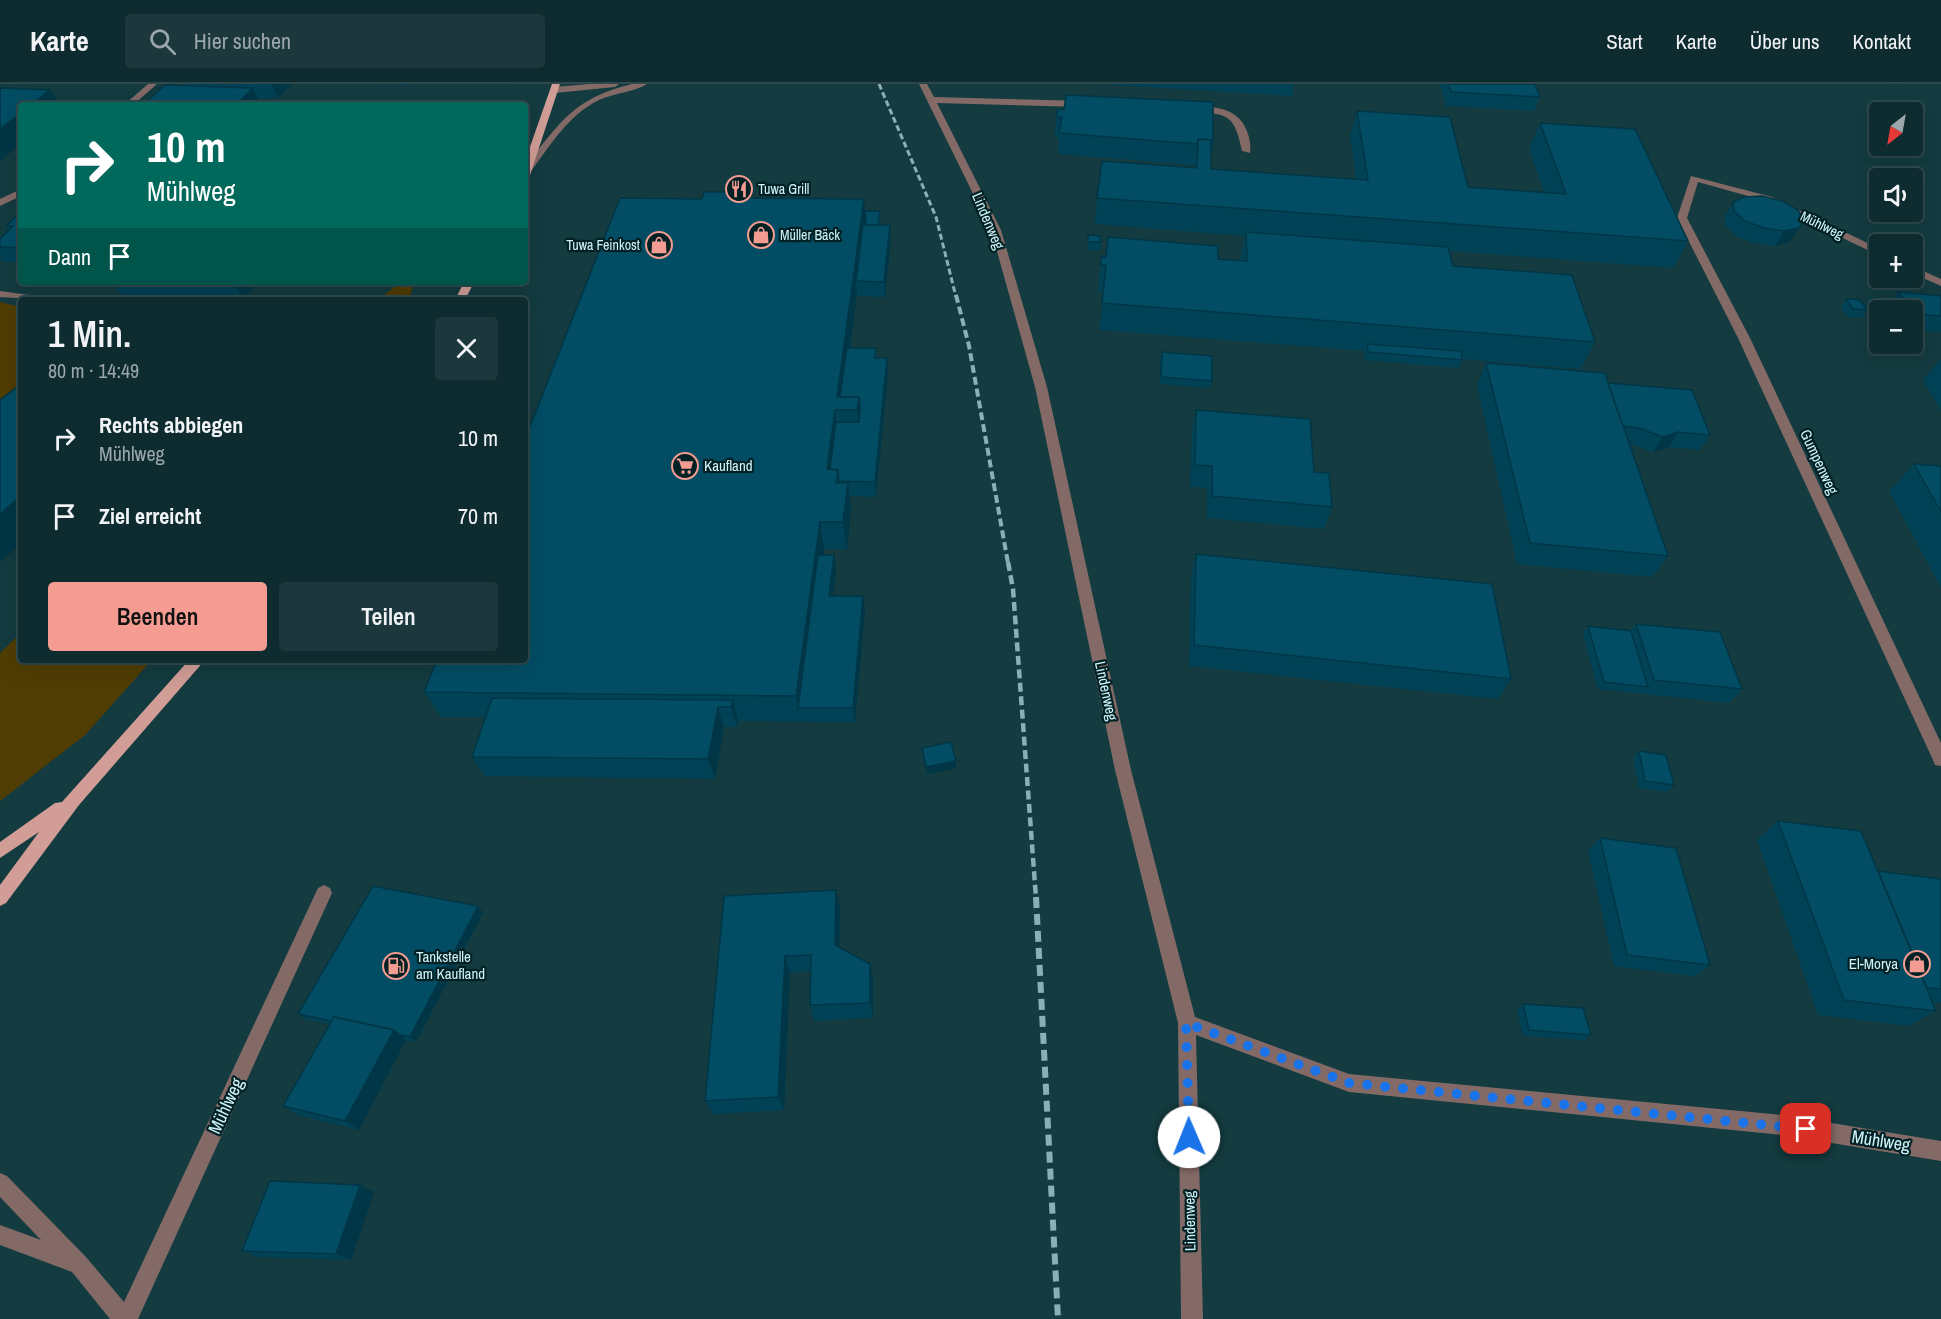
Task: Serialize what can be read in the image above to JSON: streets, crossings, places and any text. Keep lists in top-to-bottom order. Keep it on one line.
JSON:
{"streets":{"street":["Lindenweg","Mühlweg","Gumpenweg"]},"crossings":[["Lindenweg","Mühlweg"],["Mühlweg","Gumpenweg"]],"places":{"restaurant":["Tuwa Grill"],"shop":["Müller Bäck","Tuwa Feinkost","El-Morya"],"supermarket":["Kaufland"],"fuel station":["Tankstelle am Kaufland"]},"north":"bottom left","page":{"header":"Karte","search":"Hier suchen","nav":["Start","Karte","Über uns","Kontakt"],"map_buttons":["+","−"],"turn":["10 m","Mühlweg"],"then":"Dann","heading":["1 Min.","80 m · 14:49"],"list":[{"name":"Rechts abbiegen","note":"Mühlweg","value":"10 m"},{"name":"Ziel erreicht","value":"70 m"}],"buttons":["Beenden","Teilen"]}}
